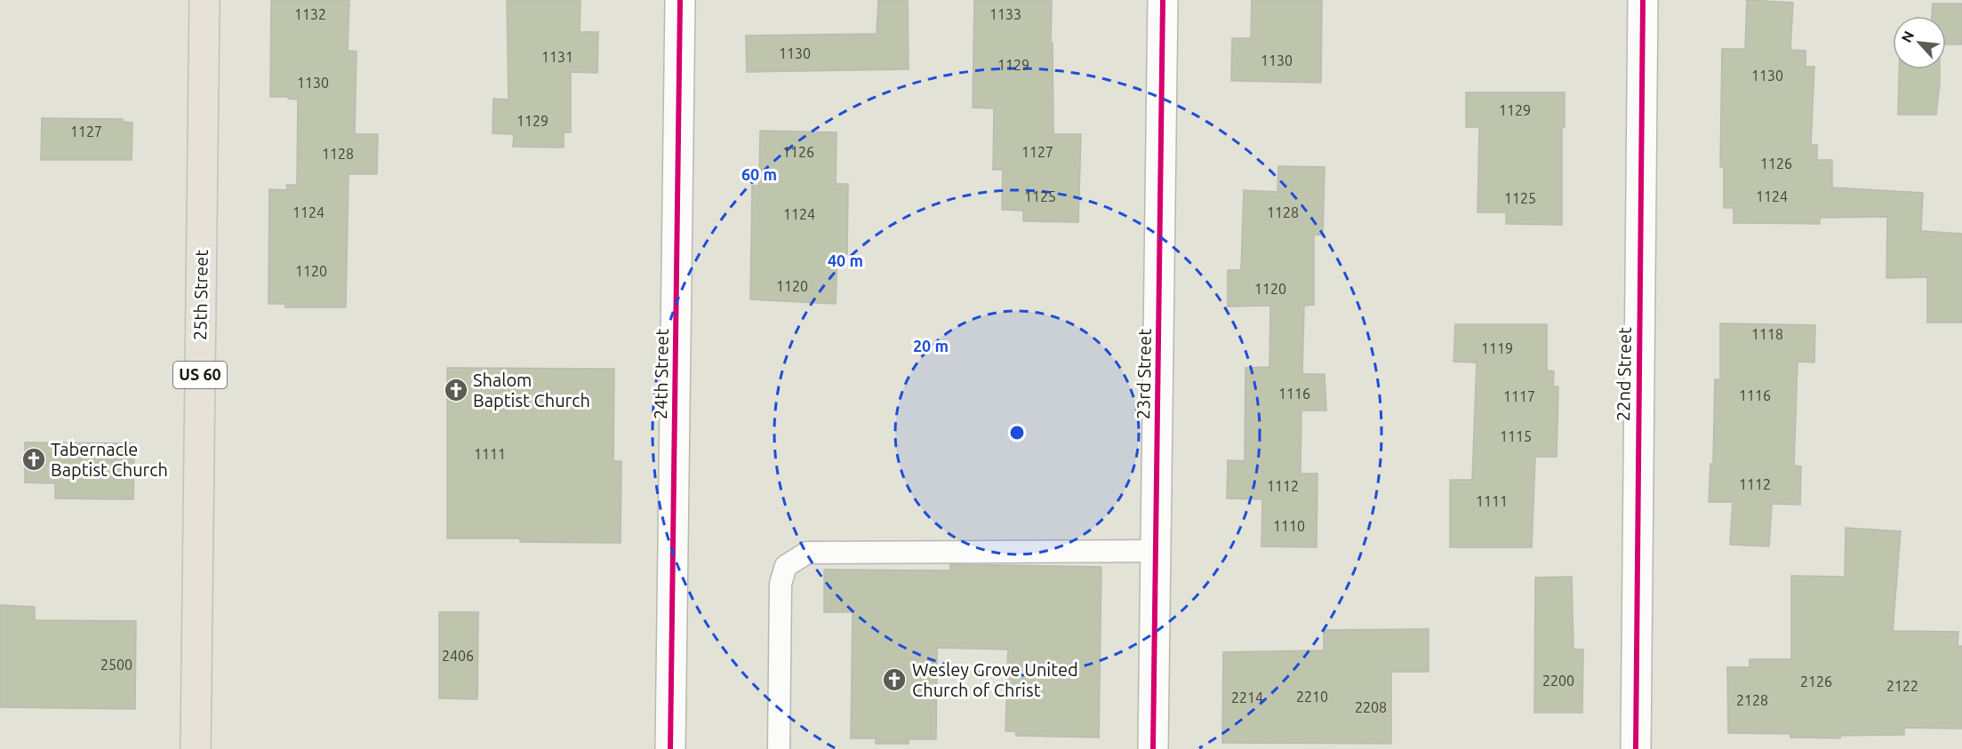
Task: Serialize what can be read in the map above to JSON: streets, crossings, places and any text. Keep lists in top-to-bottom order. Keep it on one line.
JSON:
{"streets":{"main road":["25th Street","US 60"],"street":["24th Street","23rd Street","22nd Street"]},"places":{"church":["Shalom Baptist Church","Tabernacle Baptist Church","Wesley Grove United Church of Christ"]},"house_numbers":["1132","1133","1130","1131","1130","1129","1130","1130","1129","1129","1127","1126","1127","1128","1126","1125","1124","1125","1124","1128","1124","1120","1120","1120","1118","1119","1116","1116","1117","1115","1111","1112","1112","1111","1110","2406","2500","2200","2126","2122","2210","2214","2128","2208"],"north":"top left","rings":["60 m","40 m","20 m"]}
